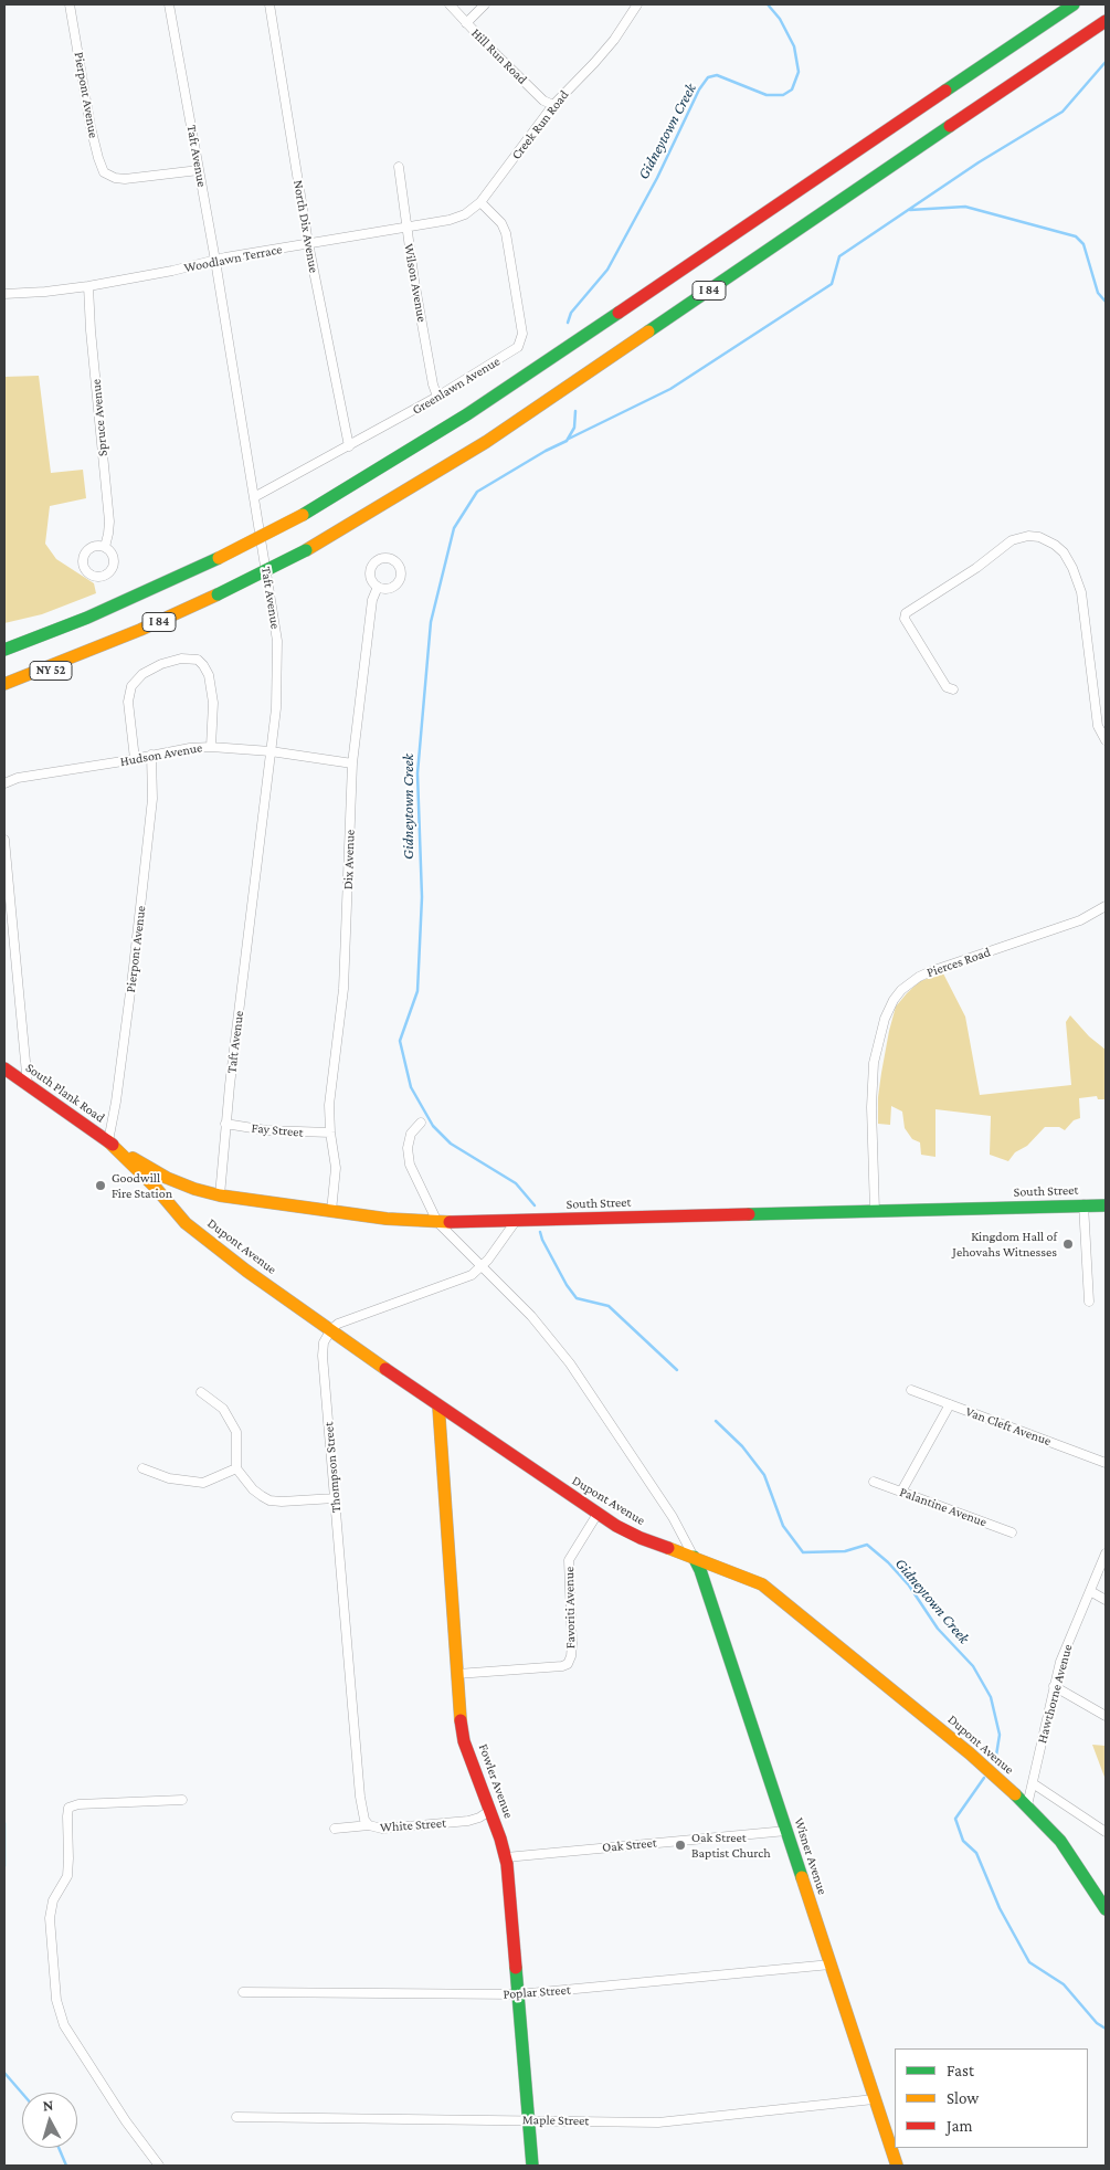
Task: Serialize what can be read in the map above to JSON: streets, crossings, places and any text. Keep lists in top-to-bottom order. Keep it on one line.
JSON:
{"streets":{"main road":["I 84","NY 52","South Plank Road","South Street","Dupont Avenue","Fowler Avenue","Wisner Avenue"],"street":["Hill Run Road","Pierpont Avenue","Creek Run Road","Taft Avenue","North Dix Avenue","Woodlawn Terrace","Wilson Avenue","Greenlawn Avenue","Spruce Avenue","Hudson Avenue","Dix Avenue","Pierces Road","Fay Street","Van Cleft Avenue","Thompson Street","Palantine Avenue","Favoriti Avenue","Hawthorne Avenue","White Street","Oak Street","Poplar Street","Maple Street"]},"crossings":[["Hill Run Road","Creek Run Road"],["Pierpont Avenue","Taft Avenue"],["Pierpont Avenue","Hudson Avenue"],["Pierpont Avenue","South Plank Road"],["Pierpont Avenue","South Street"],["Pierpont Avenue","Dupont Avenue"],["Creek Run Road","Woodlawn Terrace"],["Creek Run Road","Greenlawn Avenue"],["Taft Avenue","Woodlawn Terrace"],["Taft Avenue","Greenlawn Avenue"],["Taft Avenue","Hudson Avenue"],["Taft Avenue","Fay Street"],["Taft Avenue","South Street"],["North Dix Avenue","Woodlawn Terrace"],["North Dix Avenue","Greenlawn Avenue"],["Woodlawn Terrace","Wilson Avenue"],["Woodlawn Terrace","Spruce Avenue"],["Wilson Avenue","Greenlawn Avenue"],["I 84","NY 52"],["Hudson Avenue","Dix Avenue"],["Dix Avenue","Fay Street"],["Dix Avenue","South Street"],["Pierces Road","South Street"],["South Plank Road","South Street"],["South Plank Road","Dupont Avenue"],["South Street","Dupont Avenue"],["Dupont Avenue","Thompson Street"],["Dupont Avenue","Favoriti Avenue"],["Dupont Avenue","Hawthorne Avenue"],["Dupont Avenue","Fowler Avenue"],["Dupont Avenue","Wisner Avenue"],["Thompson Street","White Street"],["Favoriti Avenue","Fowler Avenue"],["Fowler Avenue","White Street"],["Fowler Avenue","Oak Street"],["Fowler Avenue","Poplar Street"],["Fowler Avenue","Maple Street"],["Oak Street","Wisner Avenue"],["Wisner Avenue","Poplar Street"],["Wisner Avenue","Maple Street"]],"water":["Gidneytown Creek"],"places":["Goodwill Fire Station","Kingdom Hall of Jehovahs Witnesses","Oak Street Baptist Church"],"legend":["Fast","Slow","Jam"],"north":"top"}
